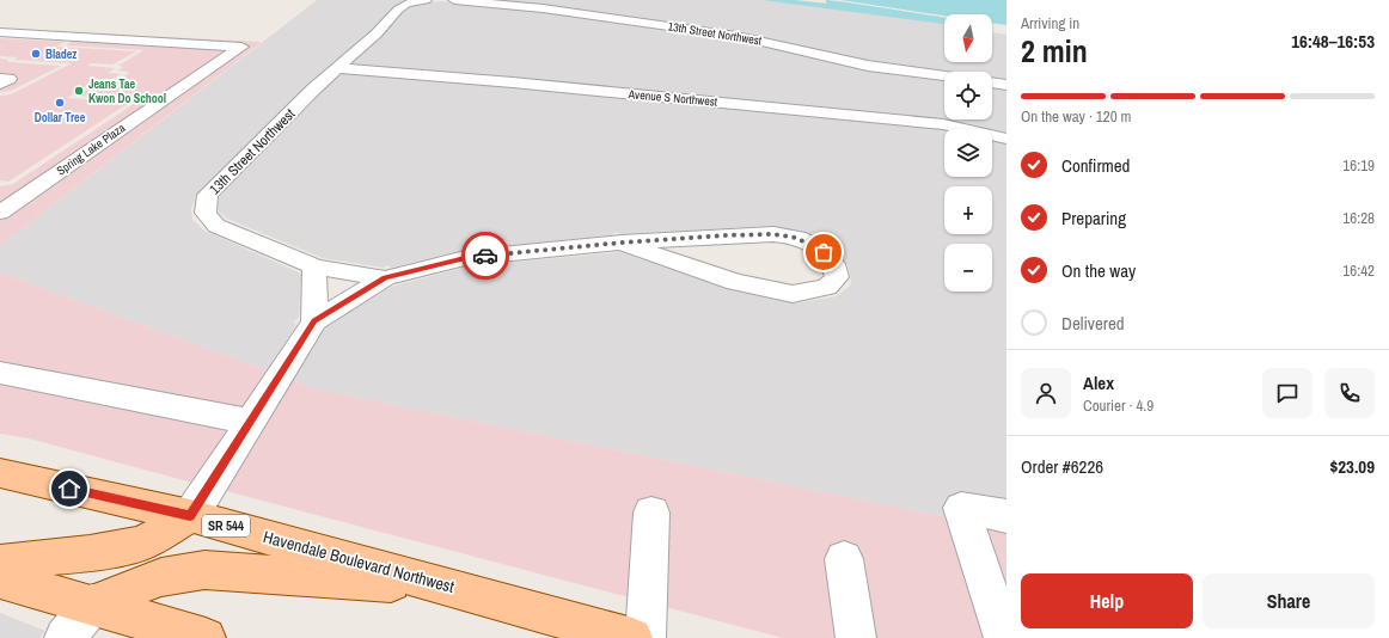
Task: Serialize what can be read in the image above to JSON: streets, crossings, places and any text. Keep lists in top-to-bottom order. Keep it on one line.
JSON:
{"streets":{"main road":["SR 544","Havendale Boulevard Northwest"],"street":["13th Street Northwest","Avenue S Northwest","Spring Lake Plaza"]},"crossings":[["13th Street Northwest","Avenue S Northwest"]],"places":["Bladez","Jeans Tae Kwon Do School","Dollar Tree"],"north":"bottom","page":{"heading":["2 min","Arriving in","16:48–16:53"],"panel":["Alex","Courier · 4.9","Order #6226","$23.09"],"map_buttons":["+","−"],"bar":"On the way · 120 m","list":[["Confirmed","16:19"],["Preparing","16:28"],["On the way","16:42"],"Delivered"],"buttons":["Help","Share"]}}
